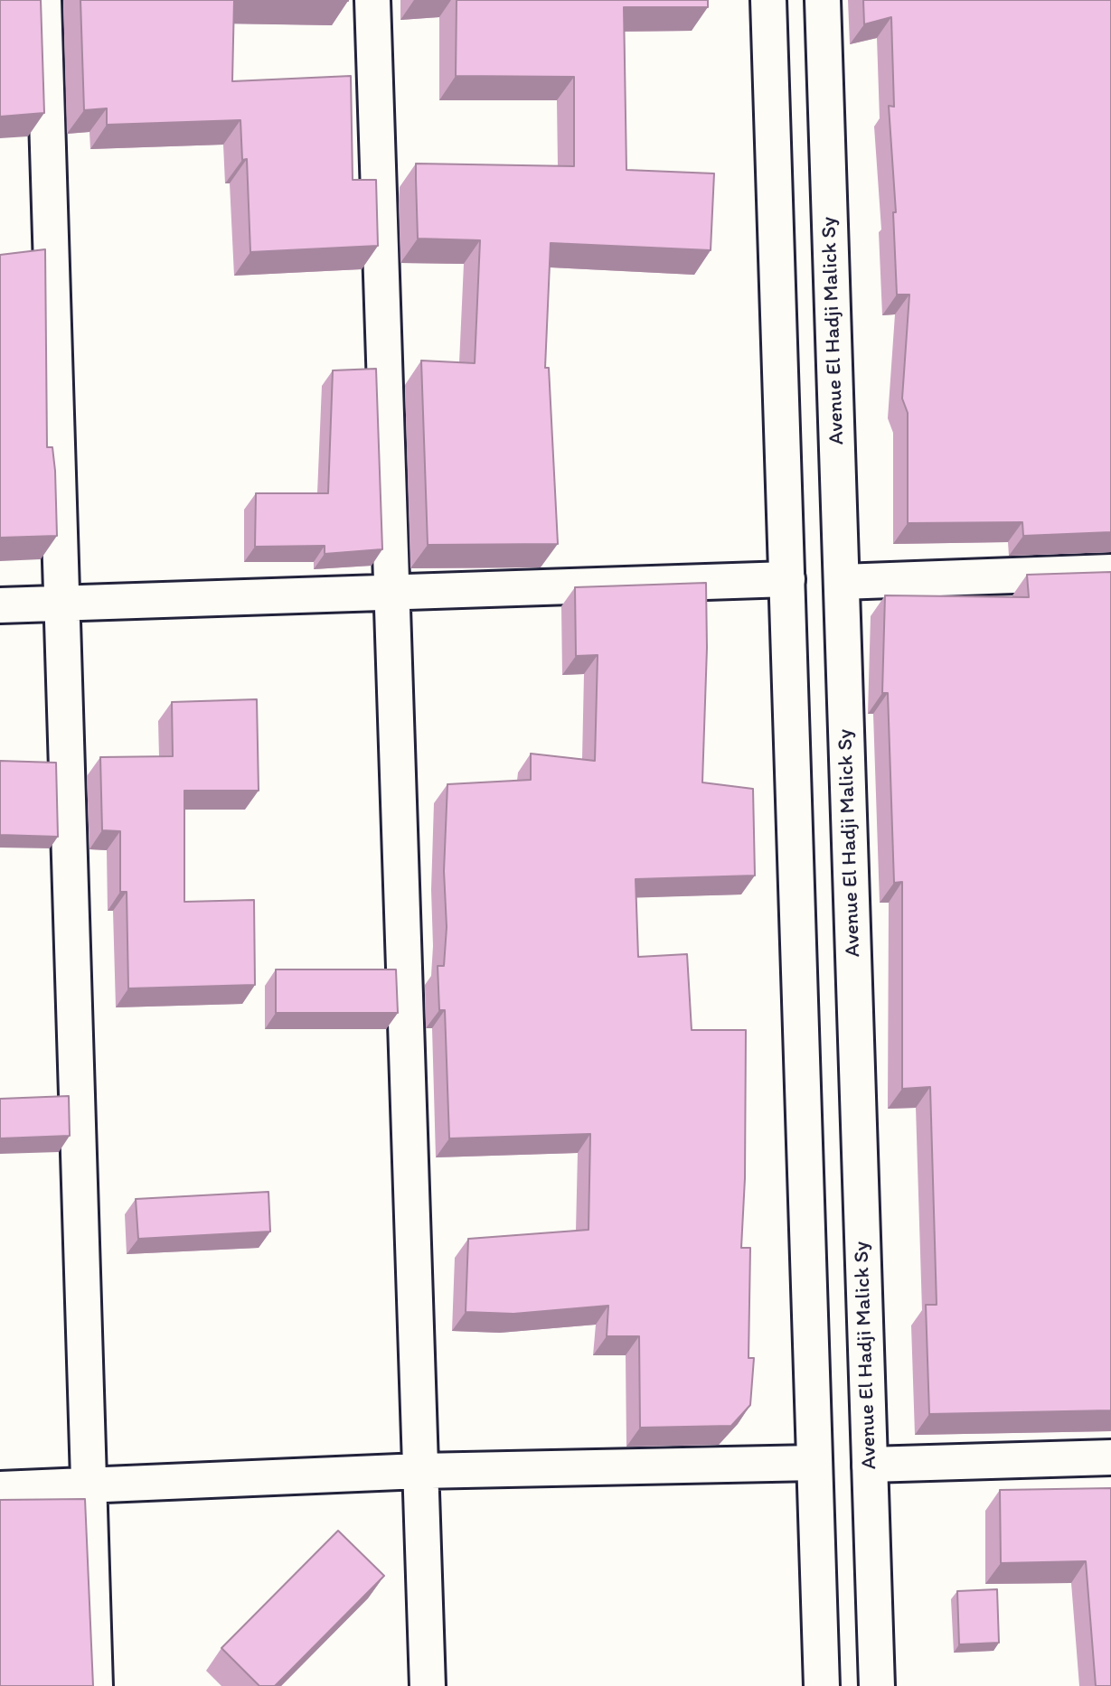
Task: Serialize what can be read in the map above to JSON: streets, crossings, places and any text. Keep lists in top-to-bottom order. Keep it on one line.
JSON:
{"streets":{"street":["Avenue El Hadji Malick Sy"]}}
